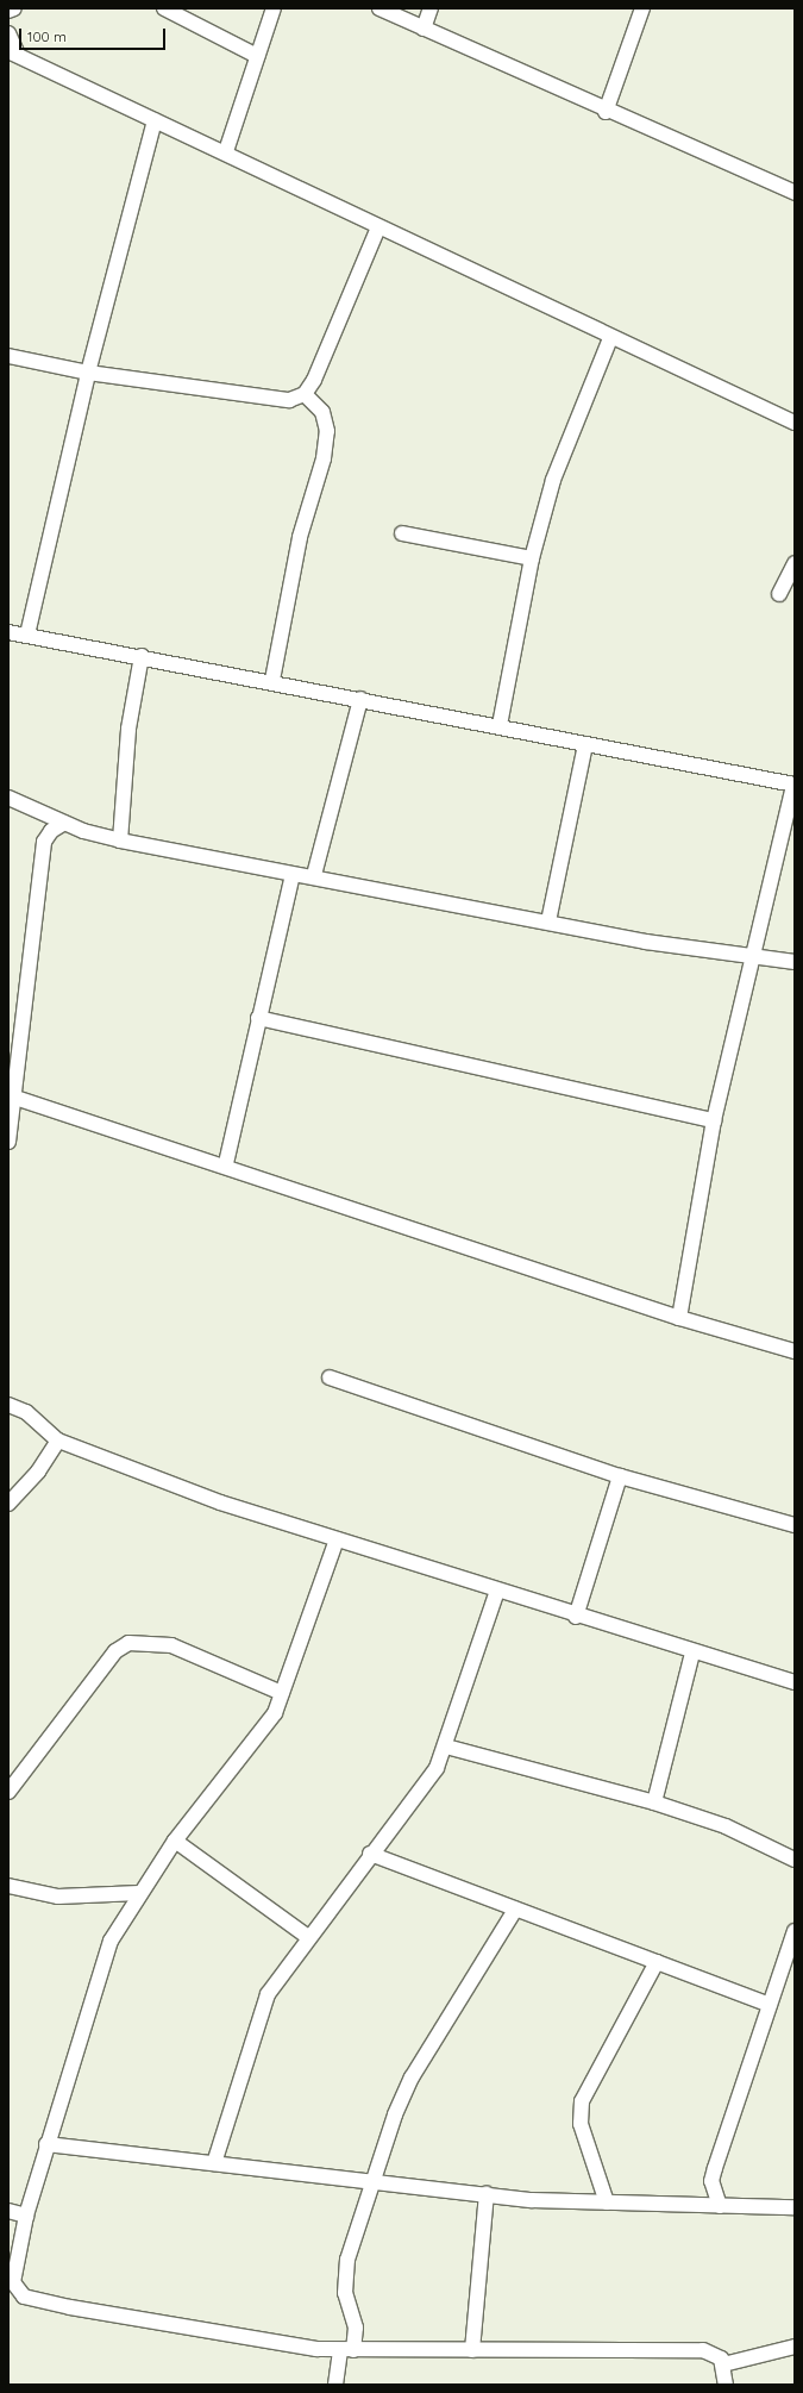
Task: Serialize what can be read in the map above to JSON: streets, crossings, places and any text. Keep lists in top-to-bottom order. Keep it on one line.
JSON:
{"scale_bar":"100 m"}
